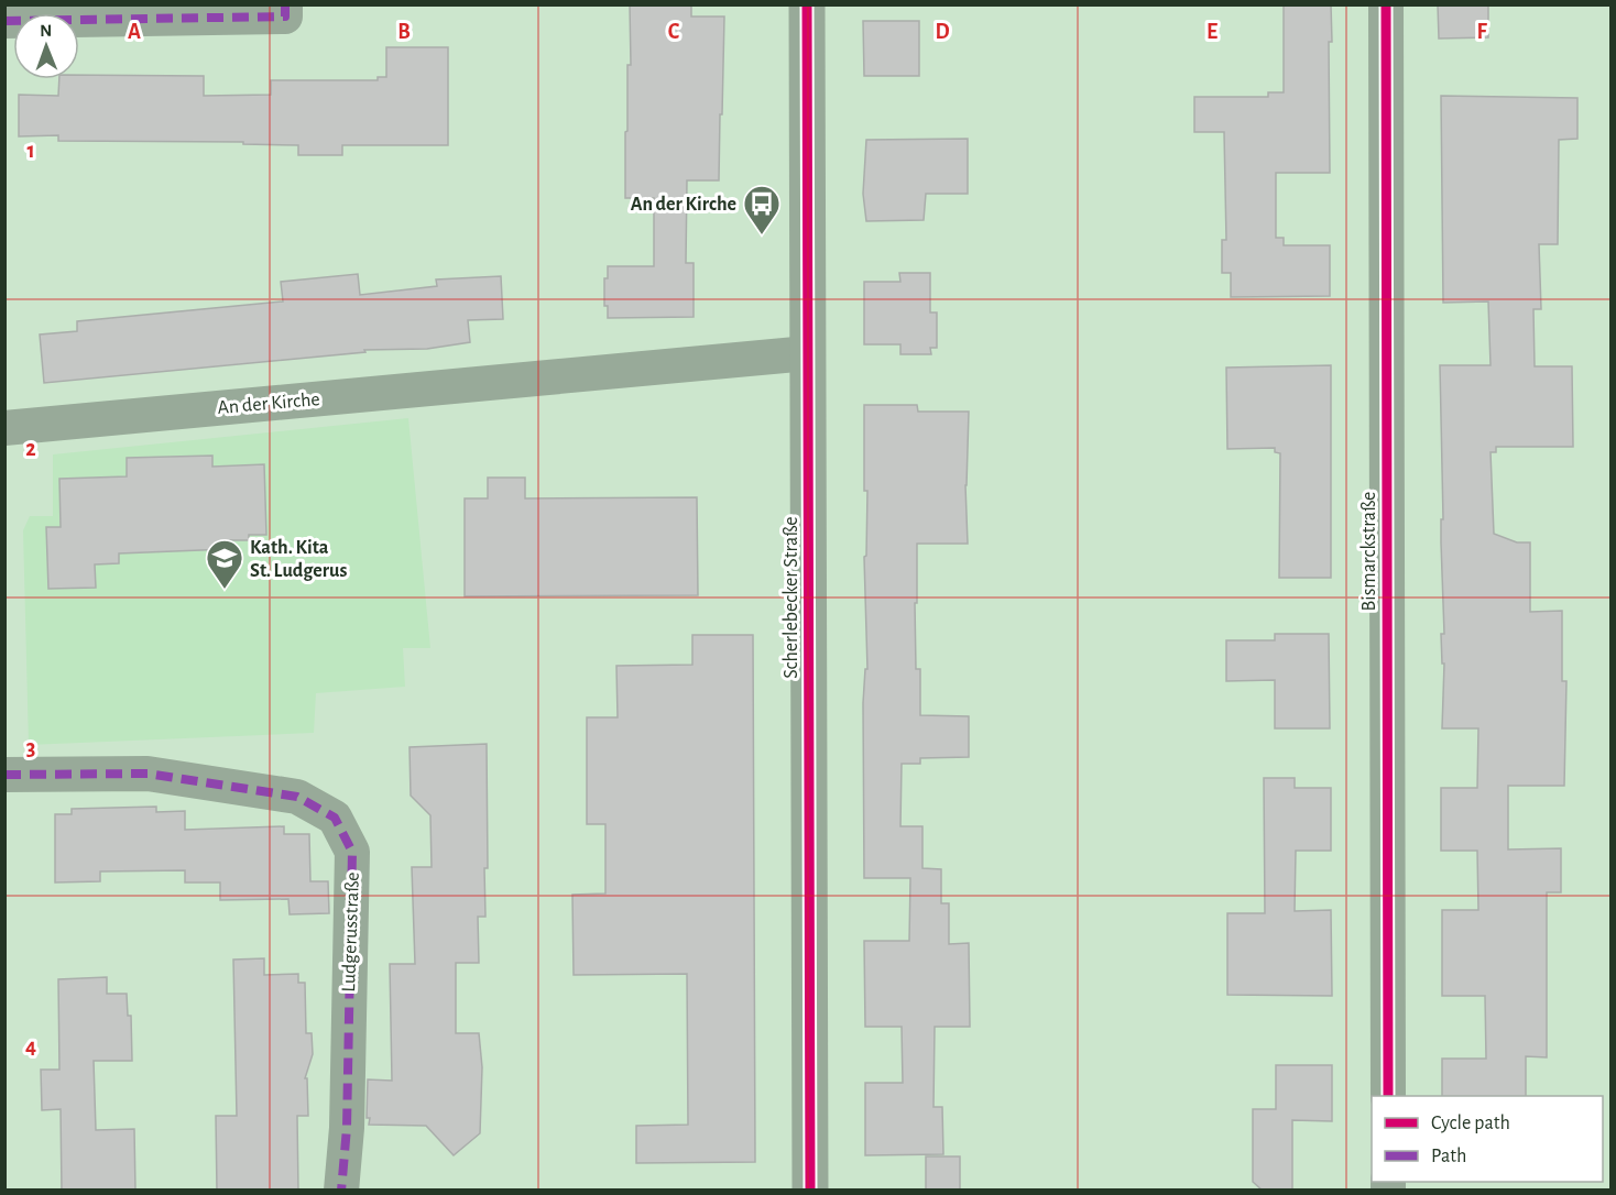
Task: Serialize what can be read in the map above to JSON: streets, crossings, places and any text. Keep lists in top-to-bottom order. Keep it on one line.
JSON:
{"streets":{"street":["An der Kirche","Bismarckstraße","Scherlebecker Straße","Ludgerusstraße"]},"crossings":[["An der Kirche","Scherlebecker Straße"]],"places":{"bus stop":["An der Kirche"],"school or university":["Kath. Kita St. Ludgerus"]},"legend":["Cycle path","Path"],"north":"top","grid":{"columns":["A","B","C","D","E","F"],"rows":["1","2","3","4"]}}
